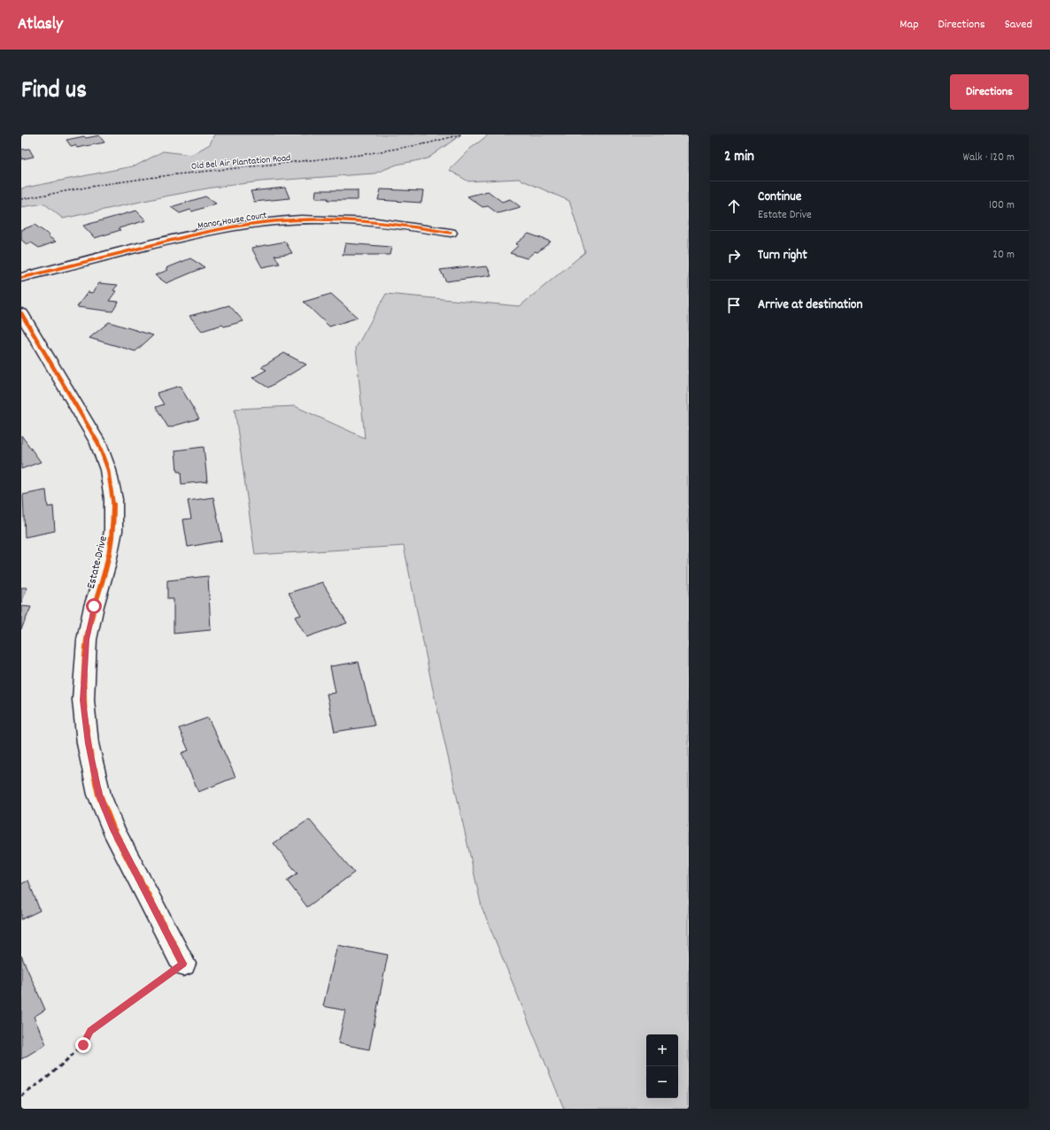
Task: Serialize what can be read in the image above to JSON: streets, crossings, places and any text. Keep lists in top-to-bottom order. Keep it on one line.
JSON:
{"streets":{"street":["Manor House Court","Estate Drive"],"path":["Old Bel Air Plantation Road"]},"page":{"header":"Atlasly","nav":["Map","Directions","Saved"],"title":"Find us","buttons":"Directions","heading":["2 min","Walk · 120 m"],"list":[["Continue","Estate Drive","100 m"],["Turn right","20 m"],"Arrive at destination"],"map_buttons":["+","−"]}}
